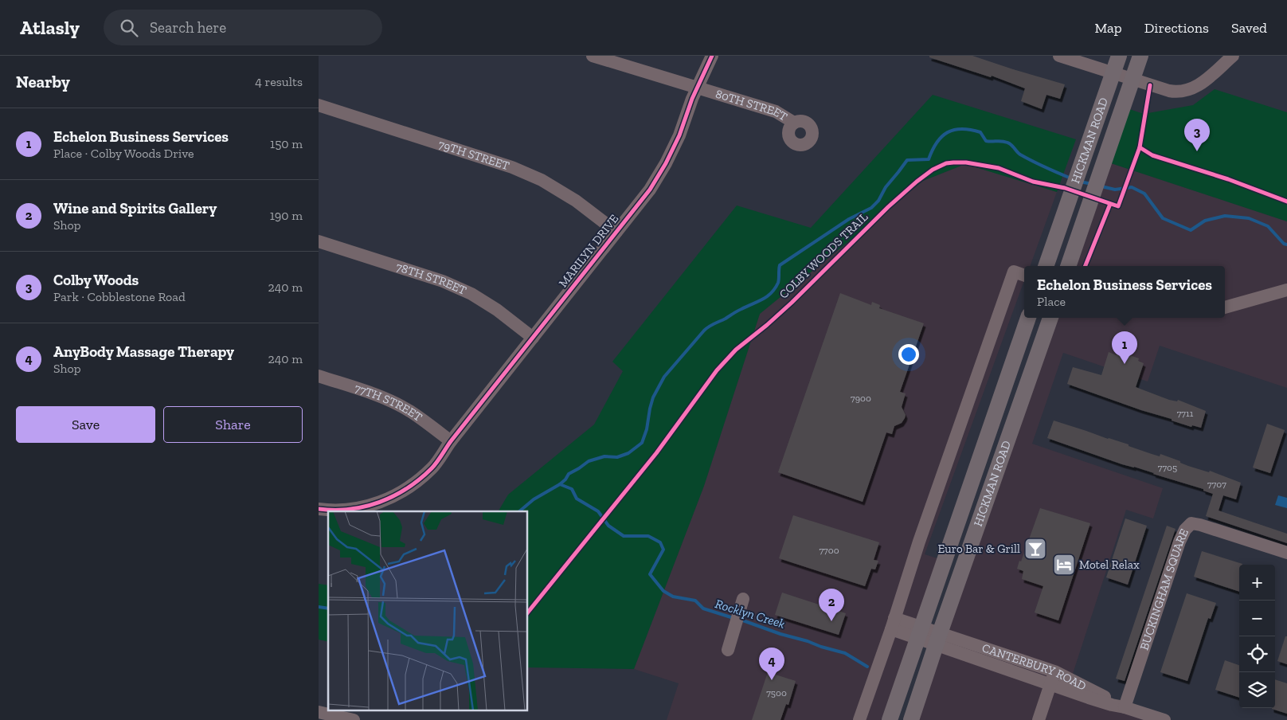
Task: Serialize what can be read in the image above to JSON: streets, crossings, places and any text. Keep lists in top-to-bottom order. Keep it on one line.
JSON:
{"streets":{"main road":["HICKMAN ROAD"],"street":["80TH STREET","79TH STREET","MARILYN DRIVE","78TH STREET","77TH STREET","BUCKINGHAM SQUARE","CANTERBURY ROAD"],"cycle path":["COLBY WOODS TRAIL"]},"crossings":[["80TH STREET","MARILYN DRIVE"],["HICKMAN ROAD","CANTERBURY ROAD"],["79TH STREET","MARILYN DRIVE"],["MARILYN DRIVE","78TH STREET"],["MARILYN DRIVE","77TH STREET"],["BUCKINGHAM SQUARE","CANTERBURY ROAD"]],"water":["Rocklyn Creek"],"places":{"bar":["Euro Bar & Grill"],"hotel":["Motel Relax"]},"house_numbers":["7900","7711","7705","7707","7700","7500"],"page":{"header":"Atlasly","search":"Search here","nav":["Map","Directions","Saved"],"heading":["Nearby","4 results"],"list":[{"mark":"1","name":"Echelon Business Services","note":"Place · Colby Woods Drive","value":"150 m"},{"mark":"2","name":"Wine and Spirits Gallery","note":"Shop","value":"190 m"},{"mark":"3","name":"Colby Woods","note":"Park · Cobblestone Road","value":"240 m"},{"mark":"4","name":"AnyBody Massage Therapy","note":"Shop","value":"240 m"}],"pins":["3","1","2","4"],"popup":["Echelon Business Services","Place"],"buttons":["Save","Share"],"map_buttons":["+","−"]}}
